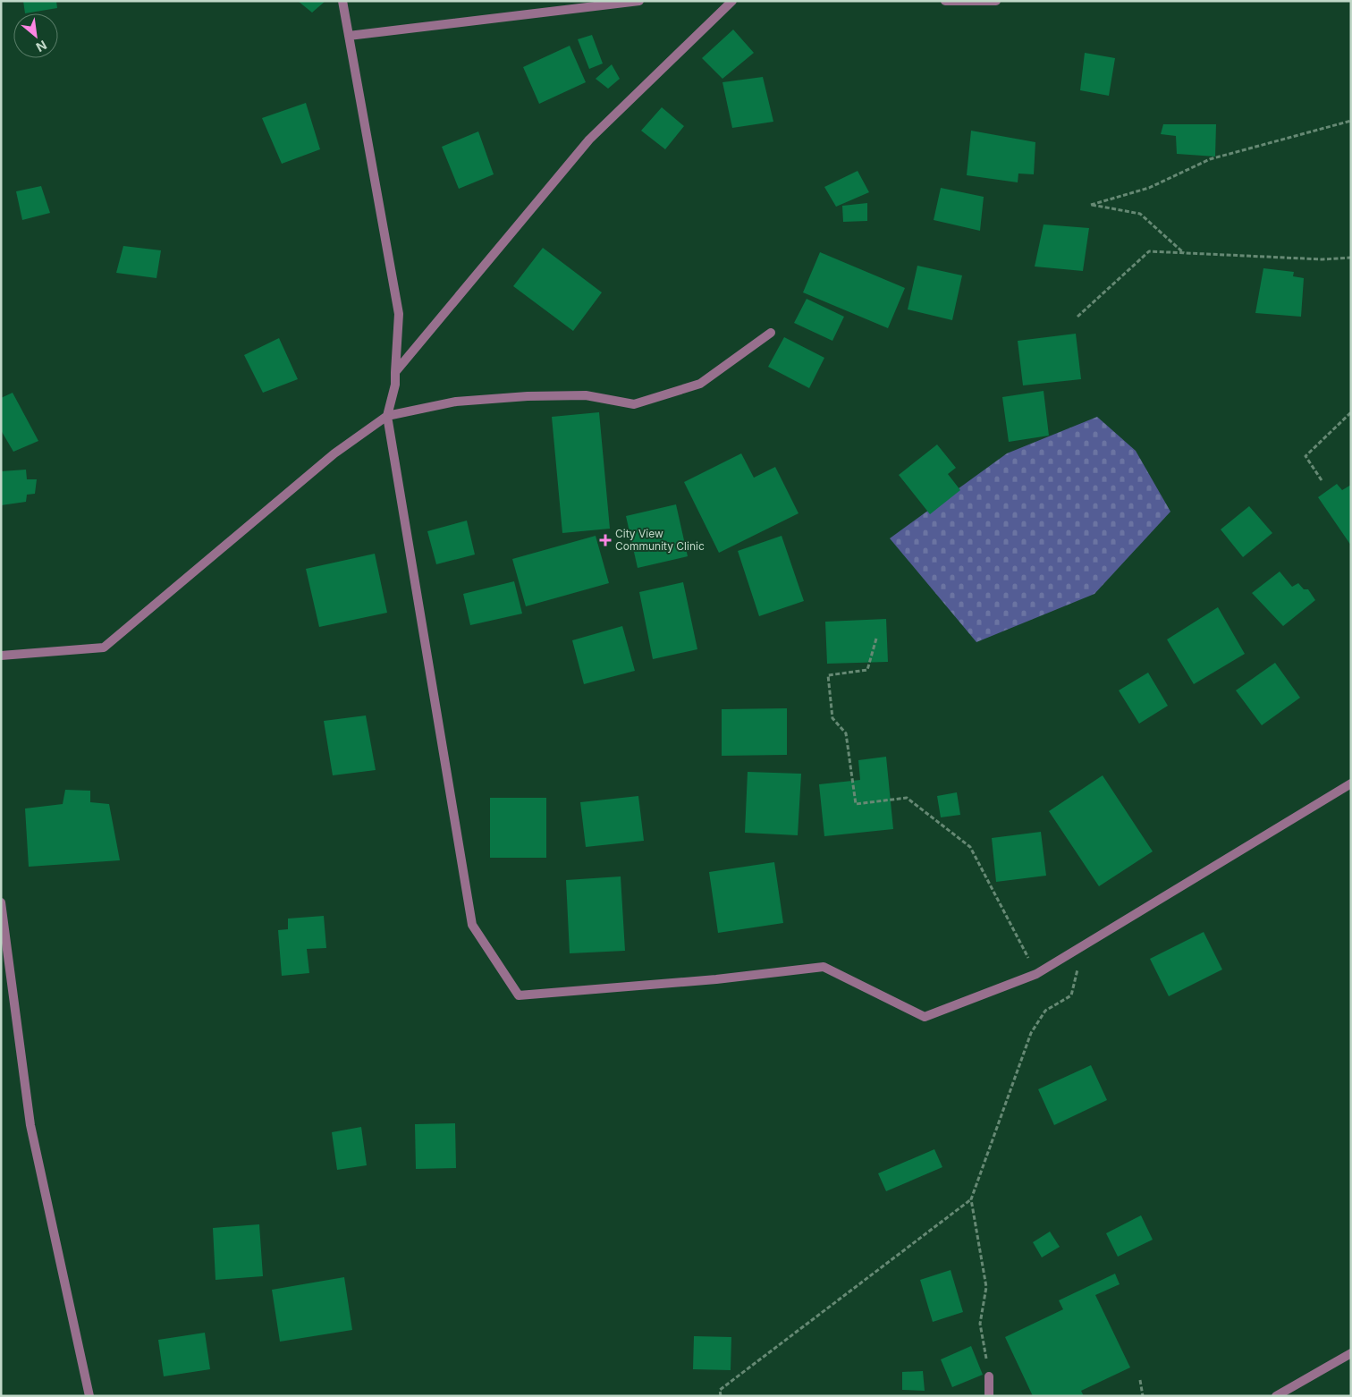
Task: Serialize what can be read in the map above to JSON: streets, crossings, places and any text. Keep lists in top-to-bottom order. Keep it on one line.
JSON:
{"places":{"health":["City View Community Clinic"]},"north":"bottom right"}
